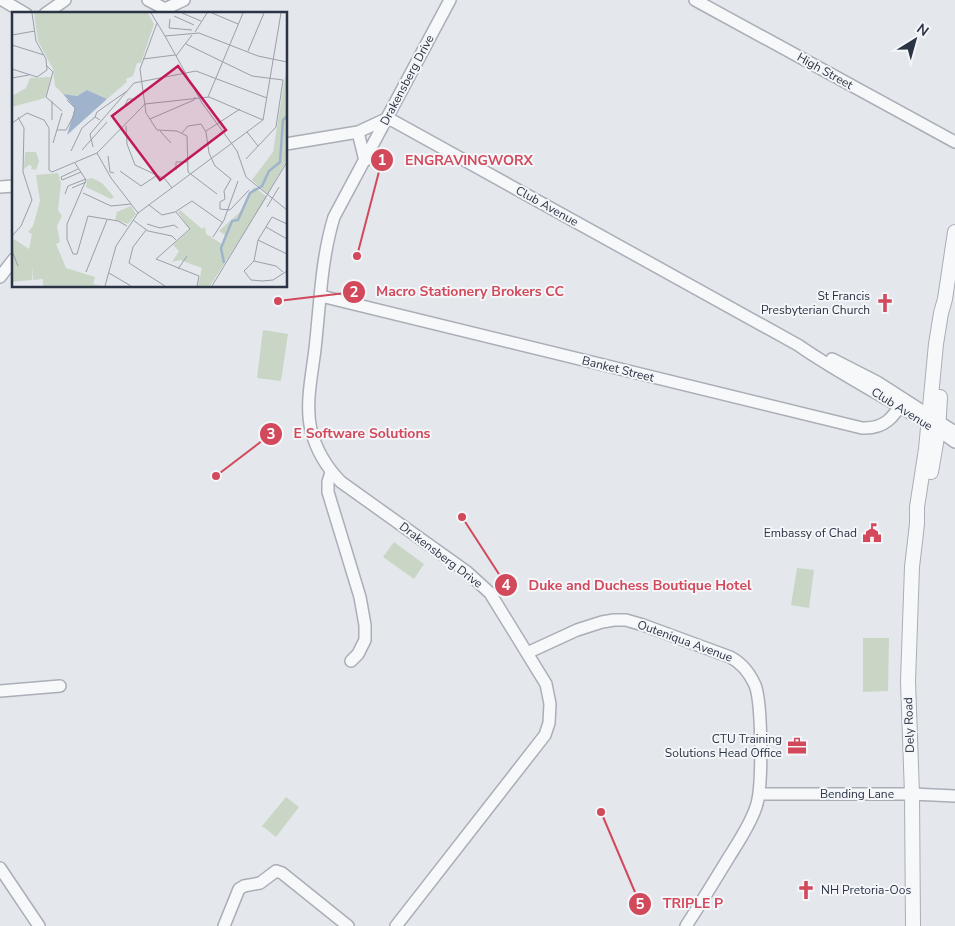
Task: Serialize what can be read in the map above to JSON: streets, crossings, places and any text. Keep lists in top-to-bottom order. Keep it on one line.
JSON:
{"streets":{"street":["High Street","Drakensberg Drive","Club Avenue","Banket Street","Outeniqua Avenue","Dely Road","Bending Lane"]},"crossings":[["Drakensberg Drive","Club Avenue"],["Drakensberg Drive","Banket Street"],["Drakensberg Drive","Outeniqua Avenue"],["Club Avenue","Banket Street"],["Club Avenue","Dely Road"],["Outeniqua Avenue","Bending Lane"],["Dely Road","Bending Lane"]],"places":{"other":["ENGRAVINGWORX","Macro Stationery Brokers CC","E Software Solutions","Duke and Duchess Boutique Hotel","TRIPLE P"],"church":["St Francis Presbyterian Church","NH Pretoria-Oos"],"public building":["Embassy of Chad"],"office":["CTU Training Solutions Head Office"]},"north":"top right"}
